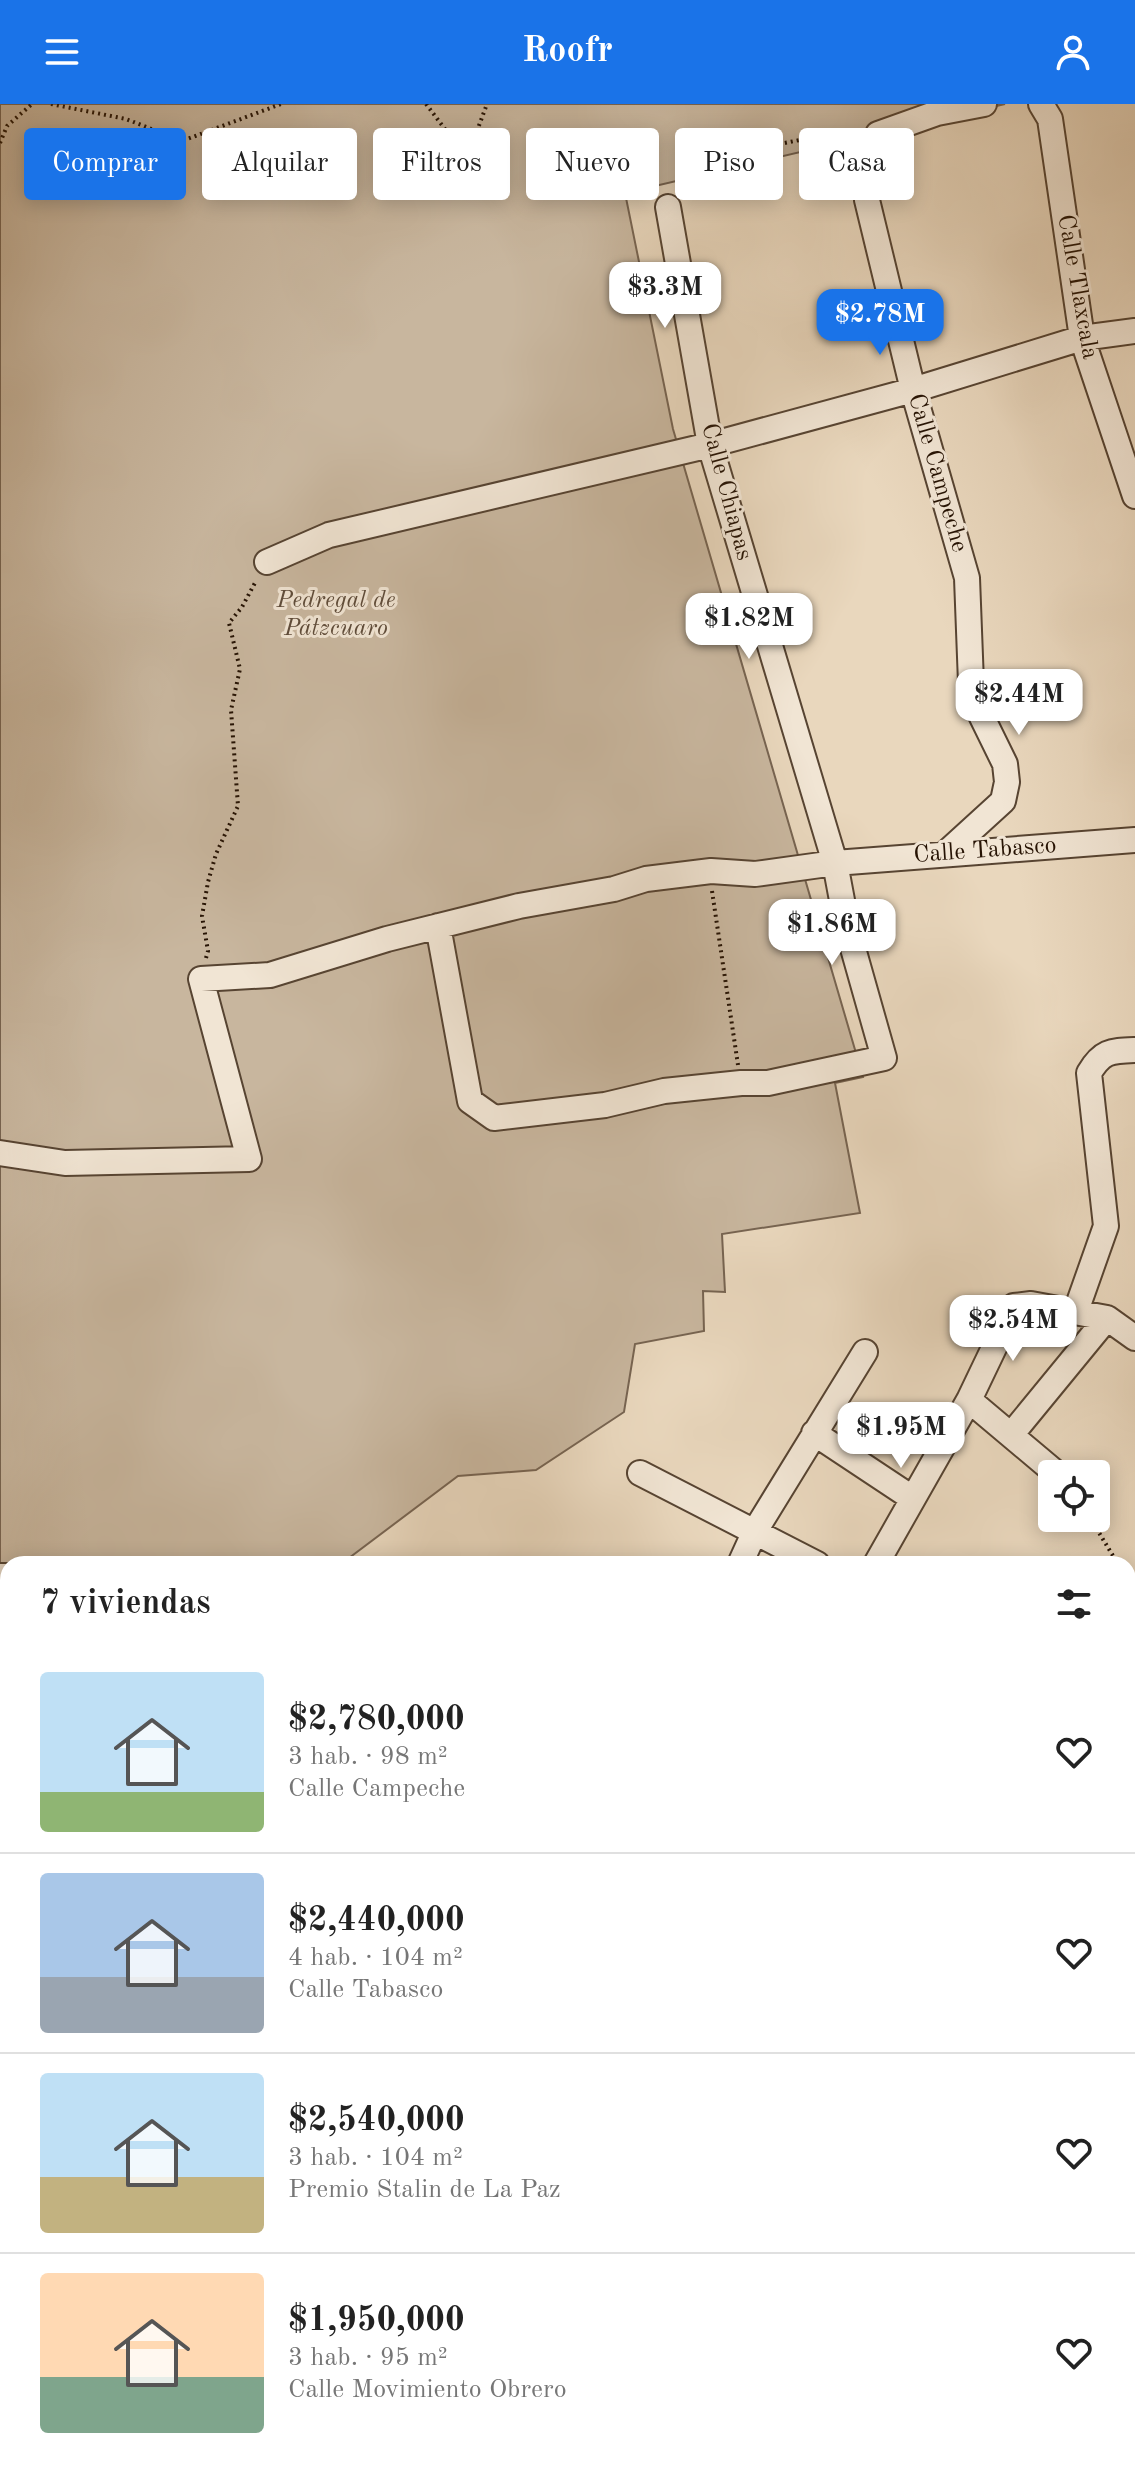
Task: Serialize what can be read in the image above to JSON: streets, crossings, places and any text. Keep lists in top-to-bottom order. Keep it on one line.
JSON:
{"streets":{"street":["Calle Tlaxcala","Calle Campeche","Calle Chiapas","Calle Tabasco"]},"crossings":[["Calle Campeche","Calle Tabasco"],["Calle Chiapas","Calle Tabasco"]],"parks":["Pedregal de Pátzcuaro"],"page":{"header":"Roofr","chip":["Comprar","Alquilar","Filtros","Nuevo","Piso","Casa"],"price":["$3.3M","$2.78M","$1.82M","$2.44M","$1.86M","$2.54M","$1.95M"],"heading":"7 viviendas","list":[{"name":"$2,780,000","note":"3 hab. · 98 m² · Calle Campeche"},{"name":"$2,440,000","note":"4 hab. · 104 m² · Calle Tabasco"},{"name":"$2,540,000","note":"3 hab. · 104 m² · Premio Stalin de La Paz"},{"name":"$1,950,000","note":"3 hab. · 95 m² · Calle Movimiento Obrero"}]}}
